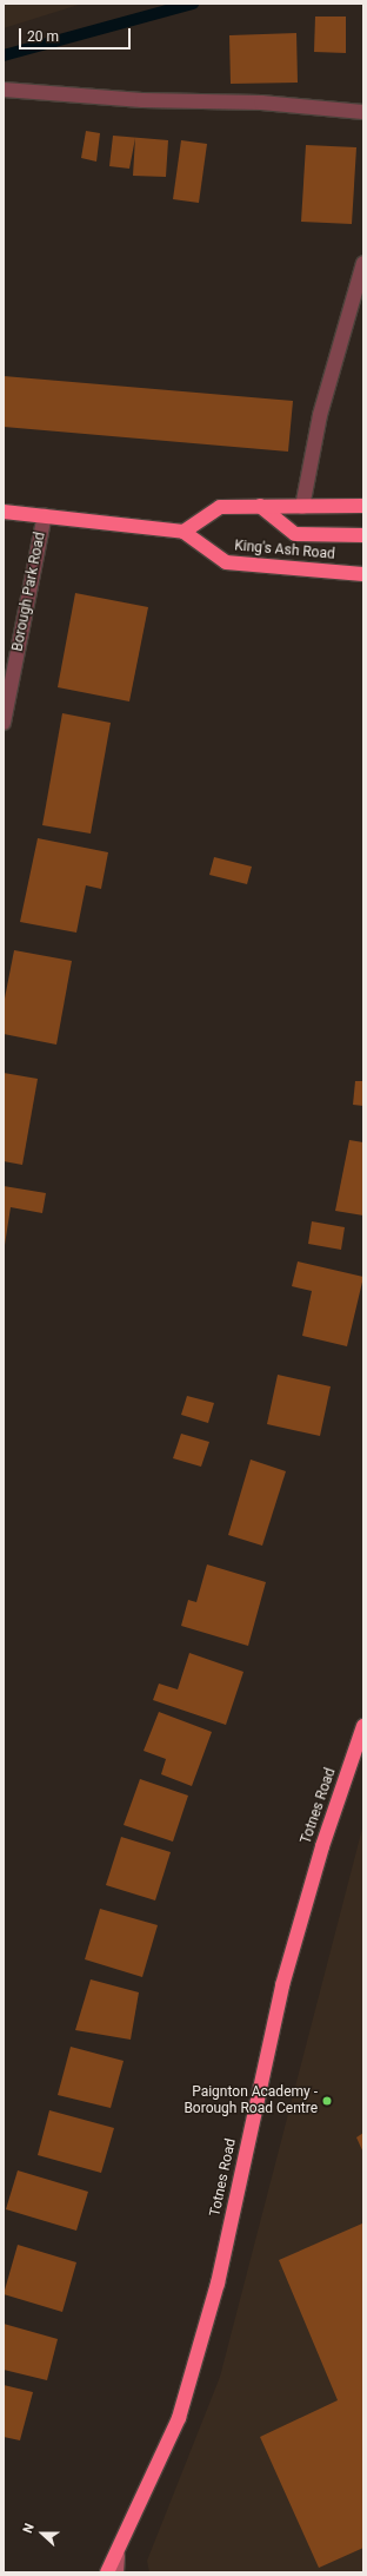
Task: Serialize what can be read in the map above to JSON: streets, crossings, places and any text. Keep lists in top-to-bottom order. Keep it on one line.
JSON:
{"streets":{"highway":["King's Ash Road","Totnes Road"],"street":["Borough Park Road"]},"crossings":[["King's Ash Road","Borough Park Road"]],"places":["Paignton Academy - Borough Road Centre"],"scale_bar":"20 m","north":"left"}
